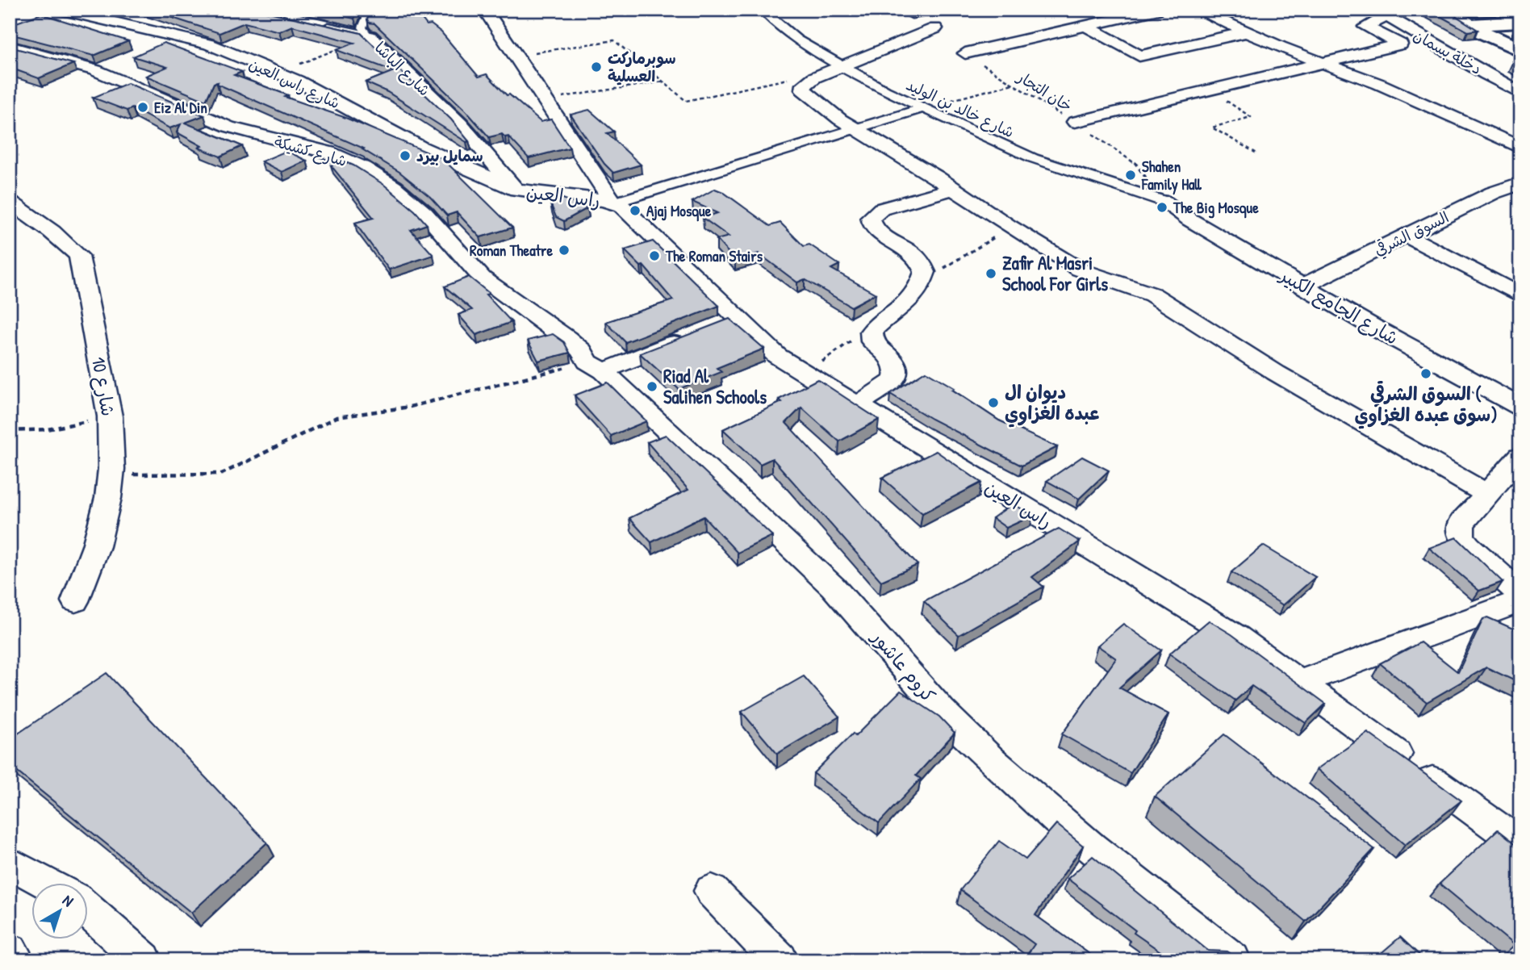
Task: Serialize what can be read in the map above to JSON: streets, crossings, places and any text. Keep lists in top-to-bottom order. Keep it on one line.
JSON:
{"streets":{"street":["دخلة بسمان","شارع الباشا","شارع راس العين","شارع خالد بن الوليد","شارع كشيكة","راس العين","السوق الشرقي","شارع الجامع الكبير","شارع 10","كروم عاشور"],"path":["خان التجار"]},"crossings":[["شارع الباشا","شارع راس العين"],["شارع الباشا","راس العين"],["شارع راس العين","راس العين"],["خان التجار","شارع خالد بن الوليد"],["خان التجار","شارع الجامع الكبير"],["شارع خالد بن الوليد","شارع الجامع الكبير"],["شارع كشيكة","كروم عاشور"],["السوق الشرقي","شارع الجامع الكبير"]],"places":["سوبرماركت العسلية","Eiz Al Din","سمايل بيرد","Shahen Family Hall","The Big Mosque","Ajaj Mosque","Roman Theatre","The Roman Stairs","Zafir Al Masri School For Girls","السوق الشرقي ( سوق عبده الغزاوي)","Riad Al Salihen Schools","ديوان ال عبده الغزاوي"],"north":"top right"}
